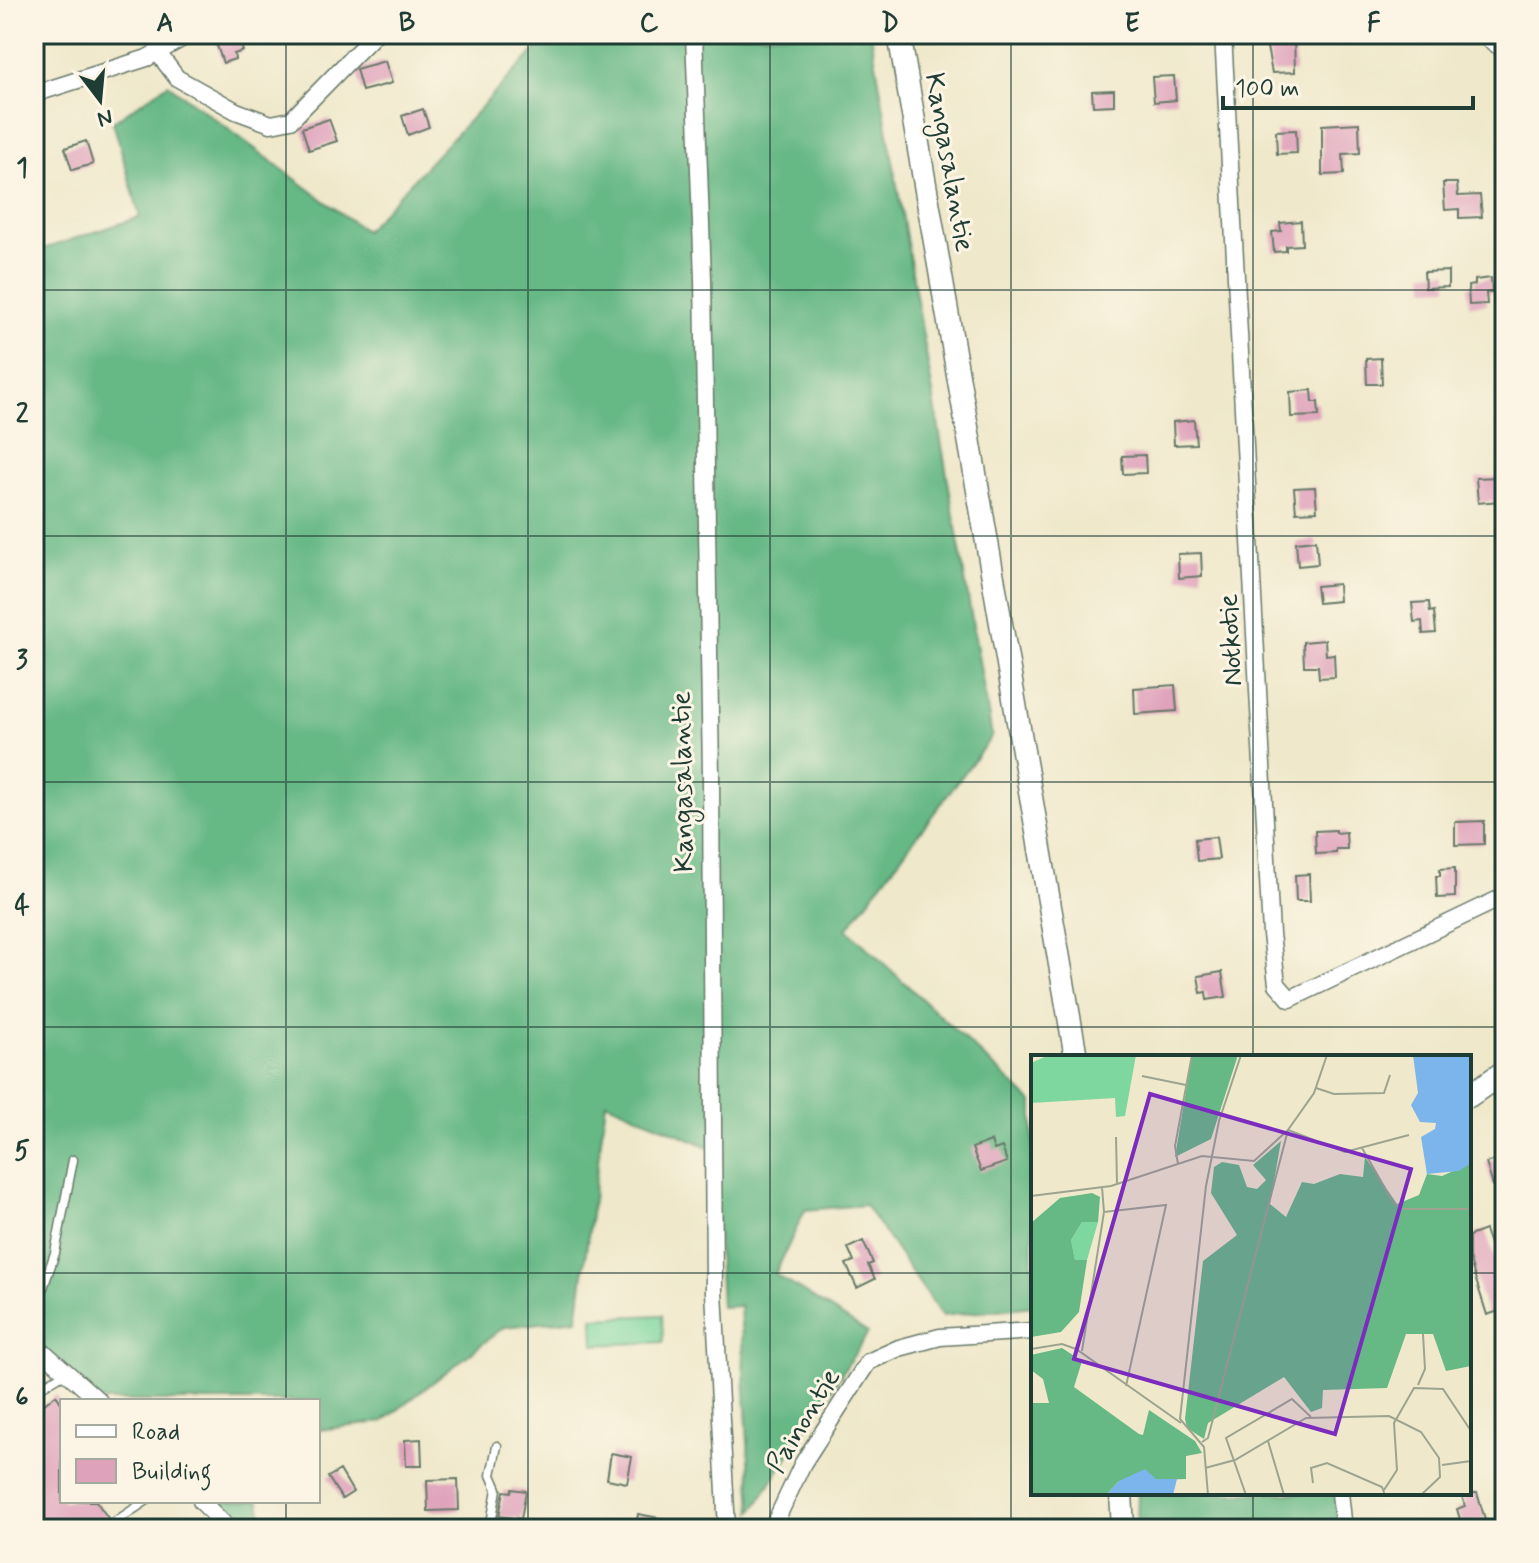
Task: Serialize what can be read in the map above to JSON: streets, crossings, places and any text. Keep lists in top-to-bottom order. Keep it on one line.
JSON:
{"streets":{"main road":["Kangasalantie"],"street":["Notkotie","Painontie"]},"legend":["Road","Building"],"scale_bar":"100 m","north":"bottom","grid":{"columns":["A","B","C","D","E","F"],"rows":["1","2","3","4","5","6"]}}
